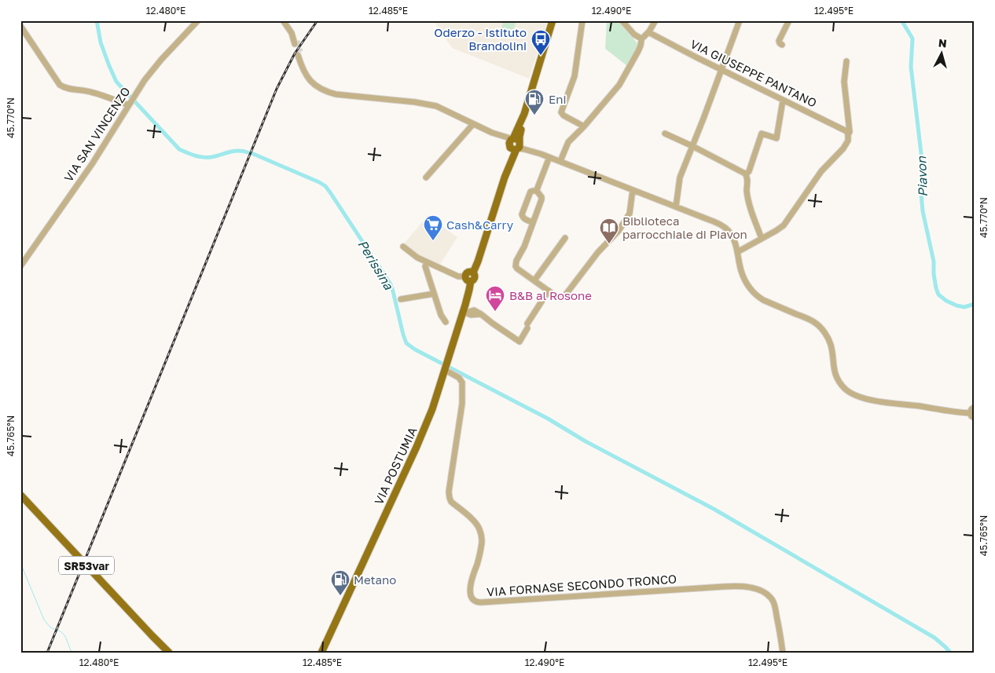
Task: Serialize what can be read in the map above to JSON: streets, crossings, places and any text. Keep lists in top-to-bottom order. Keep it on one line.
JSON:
{"streets":{"main road":["VIA POSTUMIA","SR53var"],"street":["VIA GIUSEPPE PANTANO","VIA SAN VINCENZO","VIA FORNASE SECONDO TRONCO"]},"crossings":[["VIA POSTUMIA","VIA FORNASE SECONDO TRONCO"]],"water":["Piavon","Perissina"],"places":{"bus stop":["Oderzo - Istituto Brandolini"],"fuel station":["Eni","Metano"],"supermarket":["Cash&Carry"],"library":["Biblioteca parrocchiale di Piavon"],"hotel":["B&B al Rosone"]},"north":"top","coordinates":["12.480°E","12.485°E","12.490°E","12.495°E","45.770°N","45.765°N"]}
